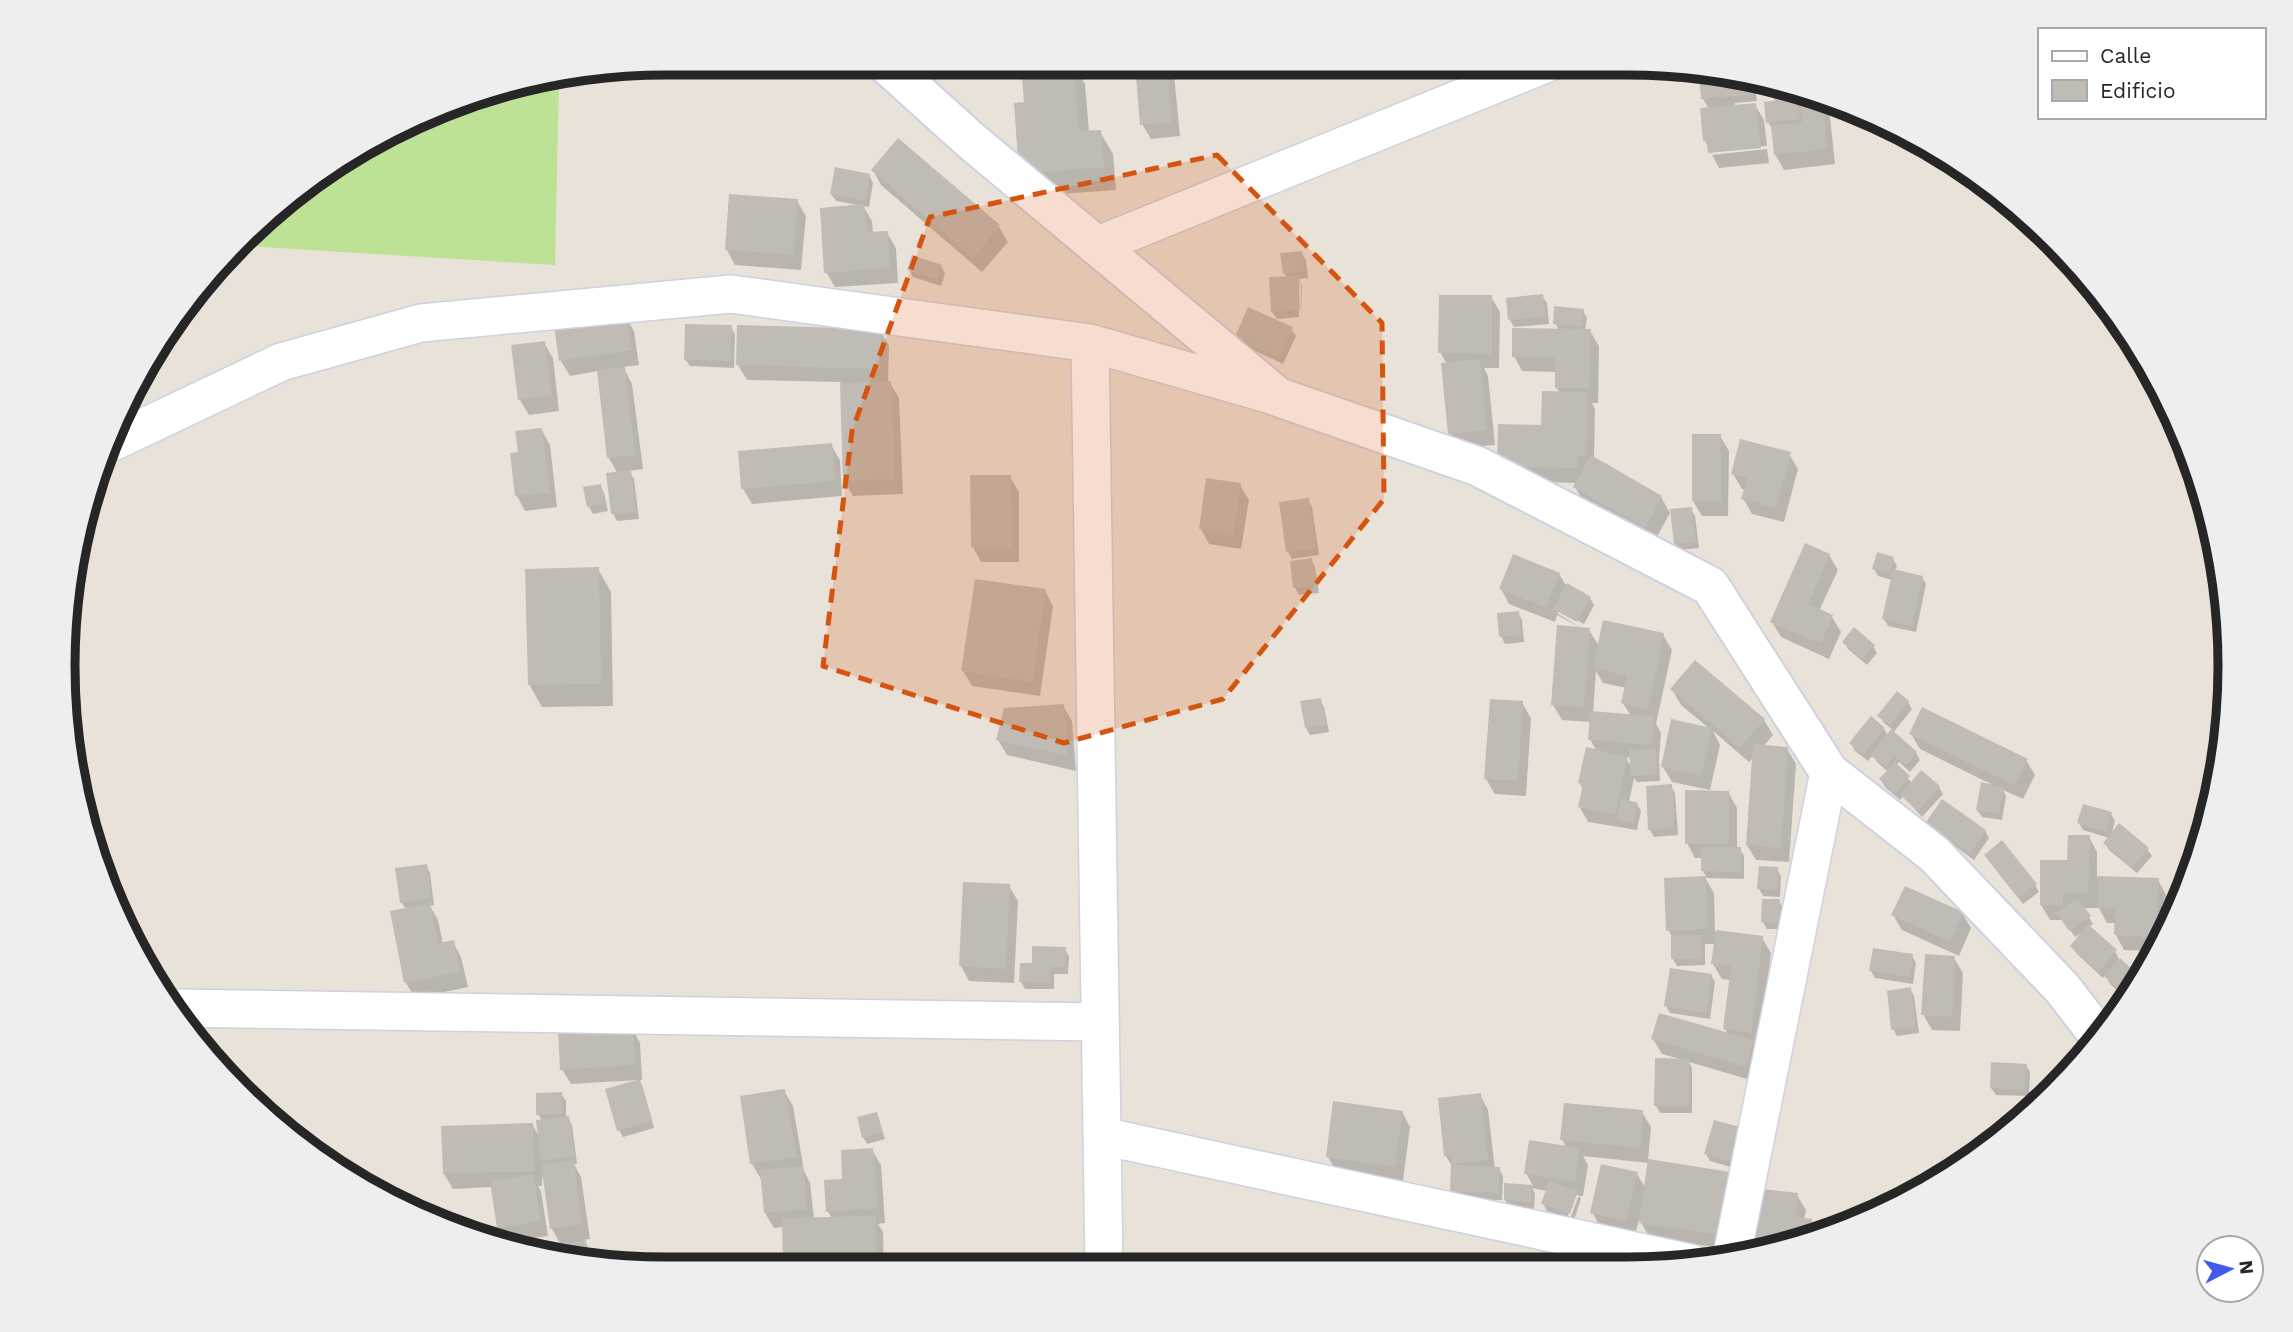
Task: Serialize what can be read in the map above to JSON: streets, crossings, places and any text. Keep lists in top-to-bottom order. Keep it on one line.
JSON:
{"legend":["Calle","Edificio"],"north":"right"}
